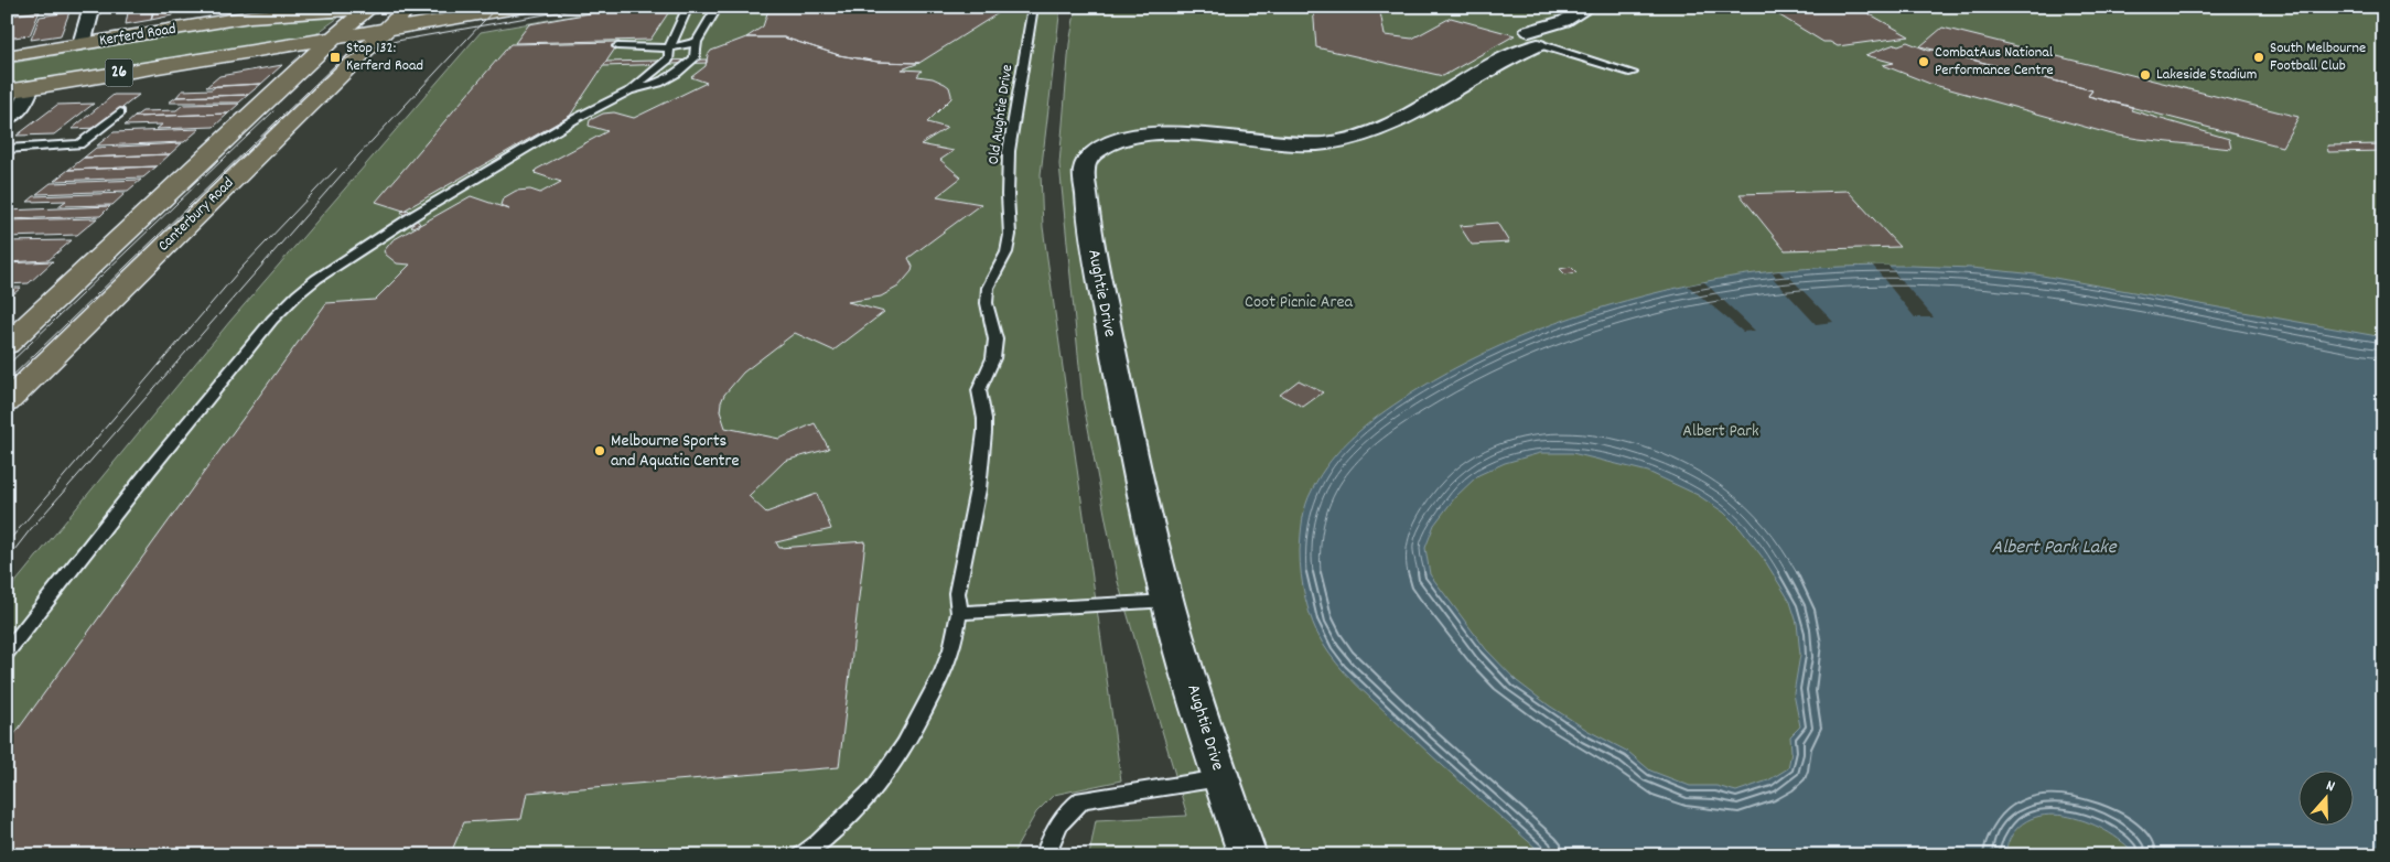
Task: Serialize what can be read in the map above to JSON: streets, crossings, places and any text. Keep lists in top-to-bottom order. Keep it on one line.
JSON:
{"streets":{"main road":["Kerferd Road","26","Canterbury Road"],"street":["Aughtie Drive"],"lane":["Old Aughtie Drive"]},"crossings":[["Kerferd Road","26"],["Kerferd Road","Canterbury Road"],["26","Canterbury Road"]],"water":["Albert Park Lake"],"parks":["Coot Picnic Area","Albert Park"],"places":{"transit":["Stop 132: Kerferd Road"],"other":["South Melbourne Football Club","CombatAus National Performance Centre","Lakeside Stadium","Melbourne Sports and Aquatic Centre"]},"north":"top"}
